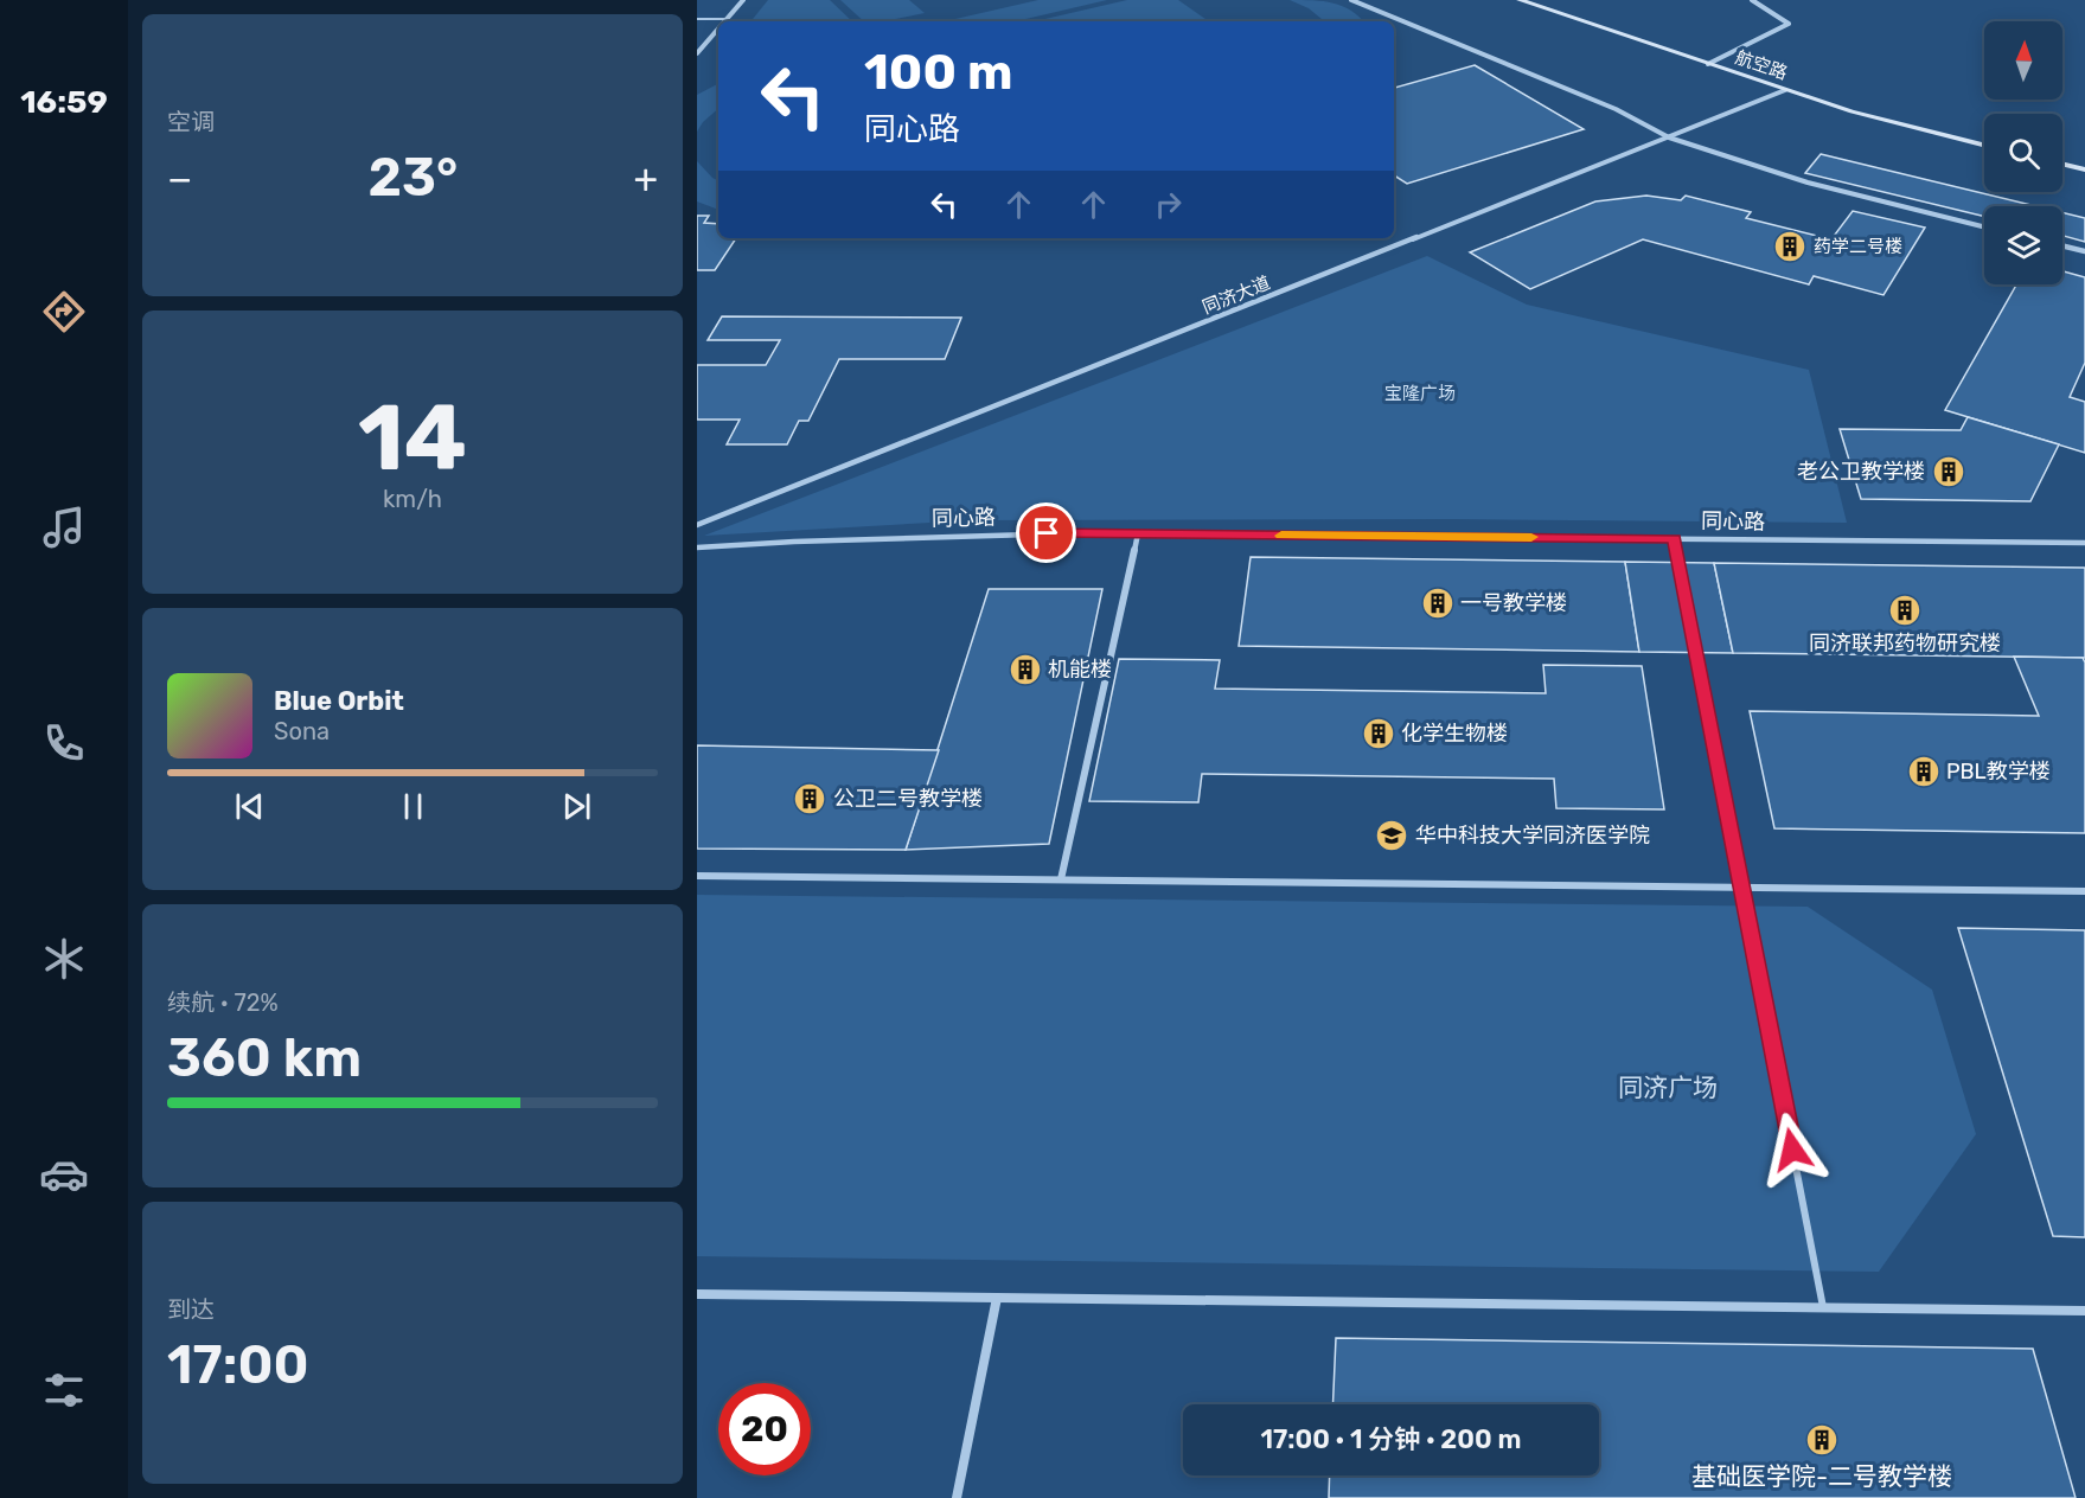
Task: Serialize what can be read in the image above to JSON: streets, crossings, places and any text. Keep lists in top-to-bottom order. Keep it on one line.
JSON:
{"streets":{"street":["航空路","同济大道","同心路"]},"crossings":[["航空路","同济大道"]],"parks":["宝隆广场","同济广场"],"places":{"building":["药学二号楼","老公卫教学楼","一号教学楼","同济联邦药物研究楼","机能楼","化学生物楼","PBL教学楼","公卫二号教学楼","基础医学院-二号教学楼"],"school or university":["华中科技大学同济医学院"]},"north":"top","page":{"tabs":"16:59","tile":["空调",["14","km/h"],["续航 · 72%","360 km"],["到达","17:00"]],"turn":["100 m","同心路"],"heat":["−","23°","+"],"song":["Blue Orbit","Sona"],"limit":"20","trip":"17:00 · 1 分钟 · 200 m"}}
